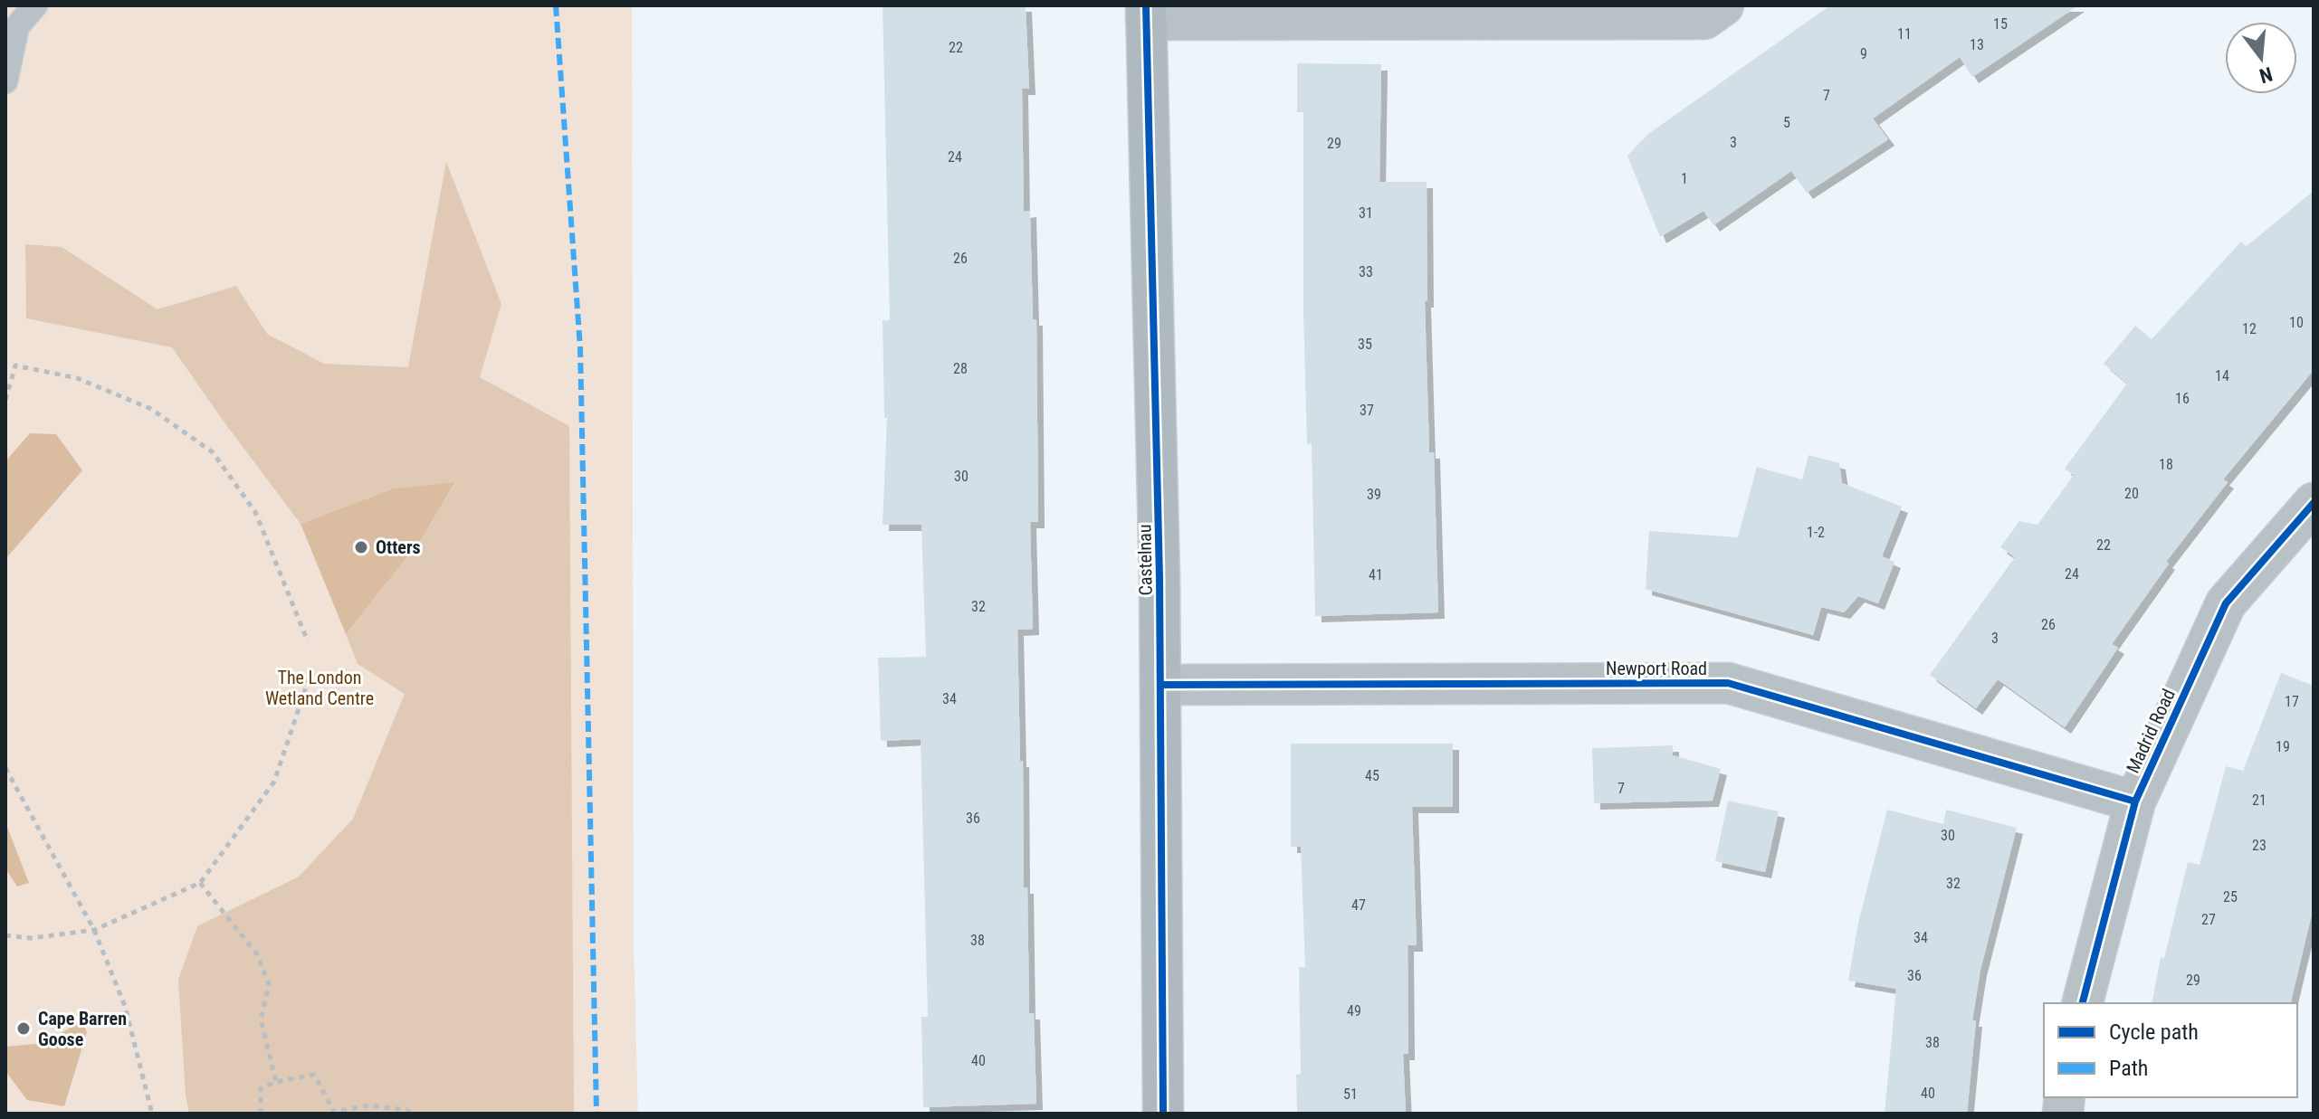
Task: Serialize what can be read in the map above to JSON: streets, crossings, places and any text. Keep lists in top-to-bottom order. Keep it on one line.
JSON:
{"streets":{"main road":["Castelnau"],"street":["Newport Road","Madrid Road"]},"crossings":[["Castelnau","Newport Road"],["Newport Road","Madrid Road"]],"parks":["The London Wetland Centre"],"places":["Otters","Cape Barren Goose"],"house_numbers":["15","11","13","22","9","7","5","3","29","24","1","31","26","33","10","12","35","28","14","16","37","18","30","20","39","1-2","22","24","41","32","26","3","34","17","19","45","7","21","36","30","23","32","25","47","27","34","38","36","29","49","38","40","40","51"],"legend":["Cycle path","Path"],"north":"bottom"}
